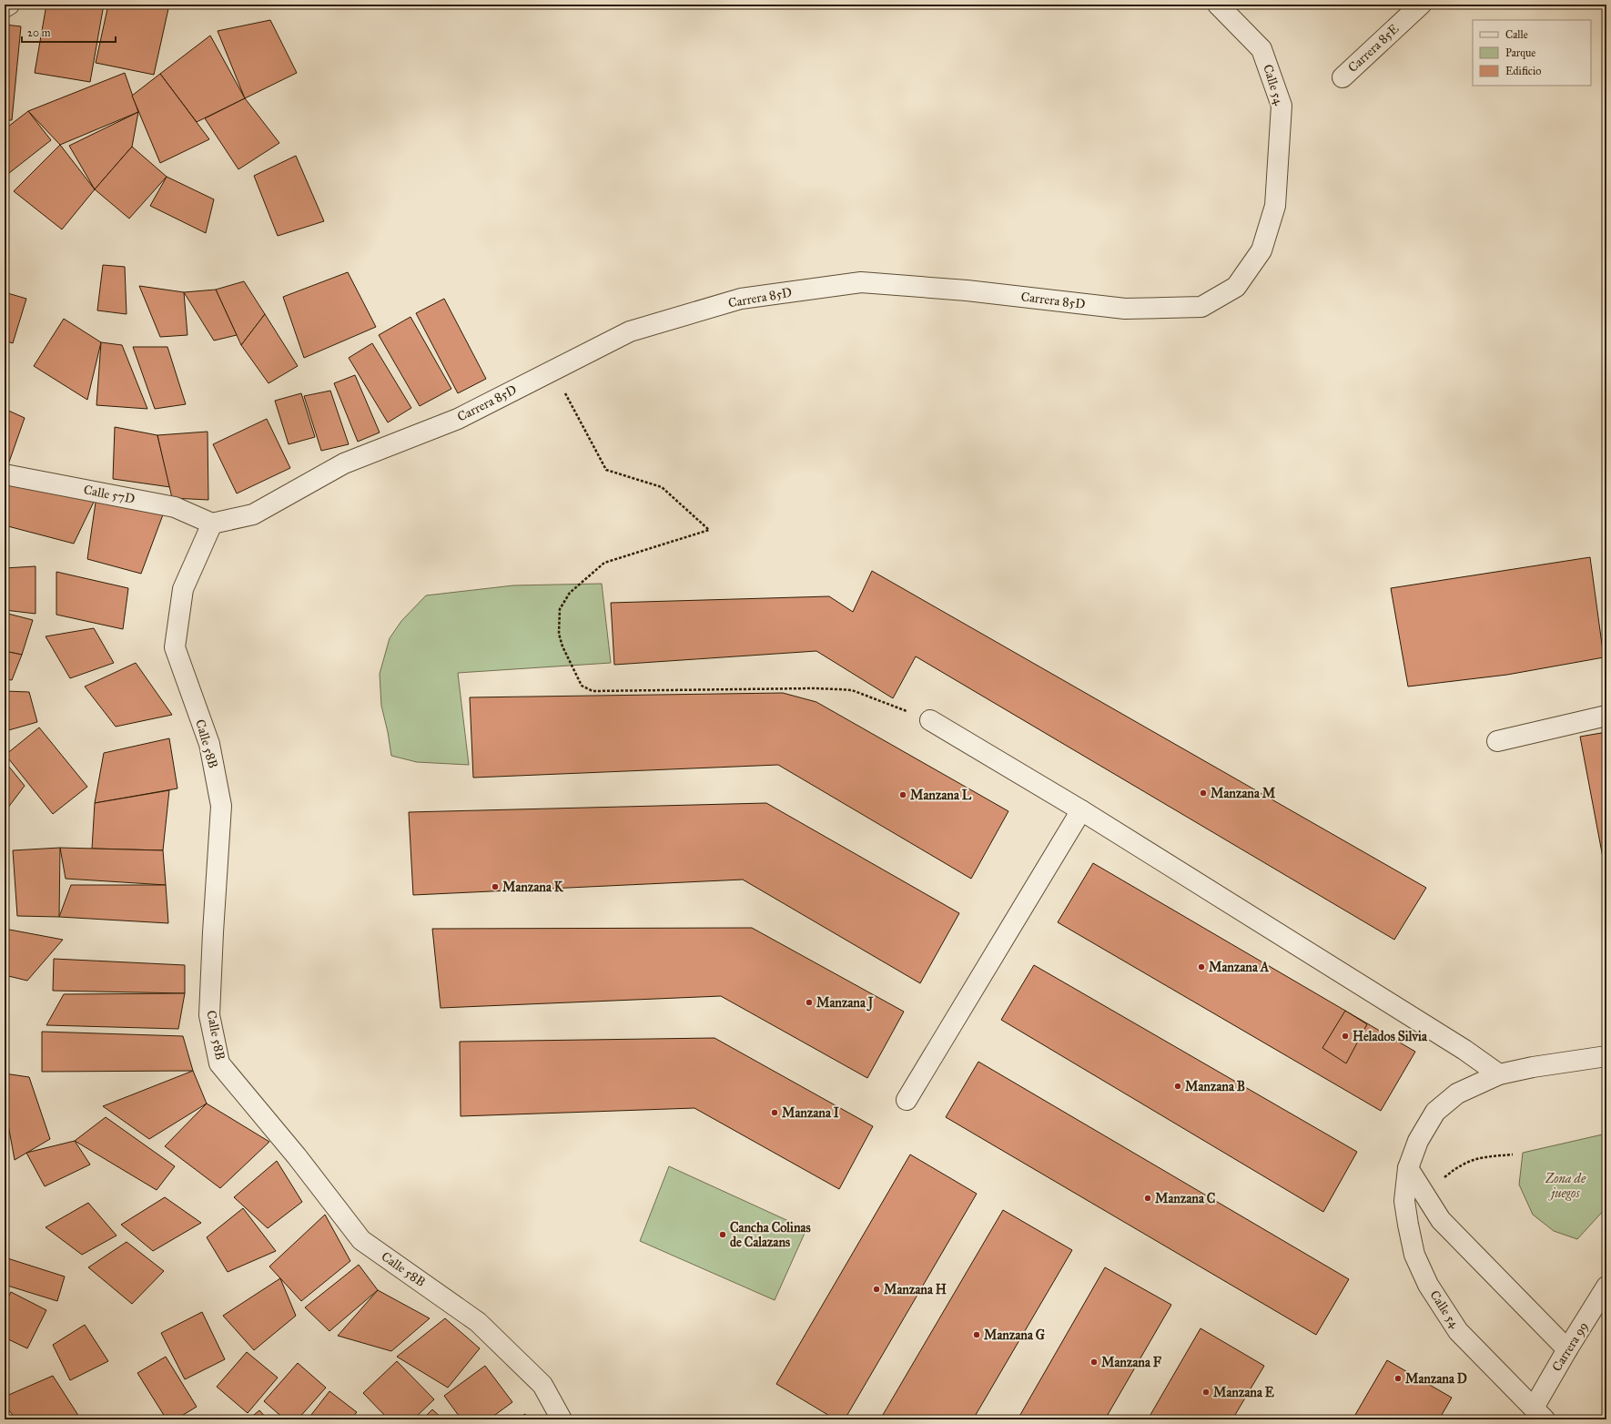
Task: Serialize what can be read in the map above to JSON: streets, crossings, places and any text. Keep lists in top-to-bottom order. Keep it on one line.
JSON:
{"streets":{"street":["Carrera 85E","Calle 54","Carrera 85D","Calle 57D","Calle 58B","Carrera 99"]},"crossings":[["Calle 54","Carrera 85D"],["Calle 54","Carrera 99"],["Carrera 85D","Calle 57D"],["Carrera 85D","Calle 58B"],["Calle 57D","Calle 58B"]],"parks":["Zona de juegos"],"places":["Manzana M","Manzana L","Manzana K","Manzana A","Manzana J","Helados Silvia","Manzana B","Manzana I","Manzana C","Cancha Colinas de Calazans","Manzana H","Manzana G","Manzana F","Manzana D","Manzana E"],"legend":["Calle","Parque","Edificio"],"scale_bar":"20 m"}
